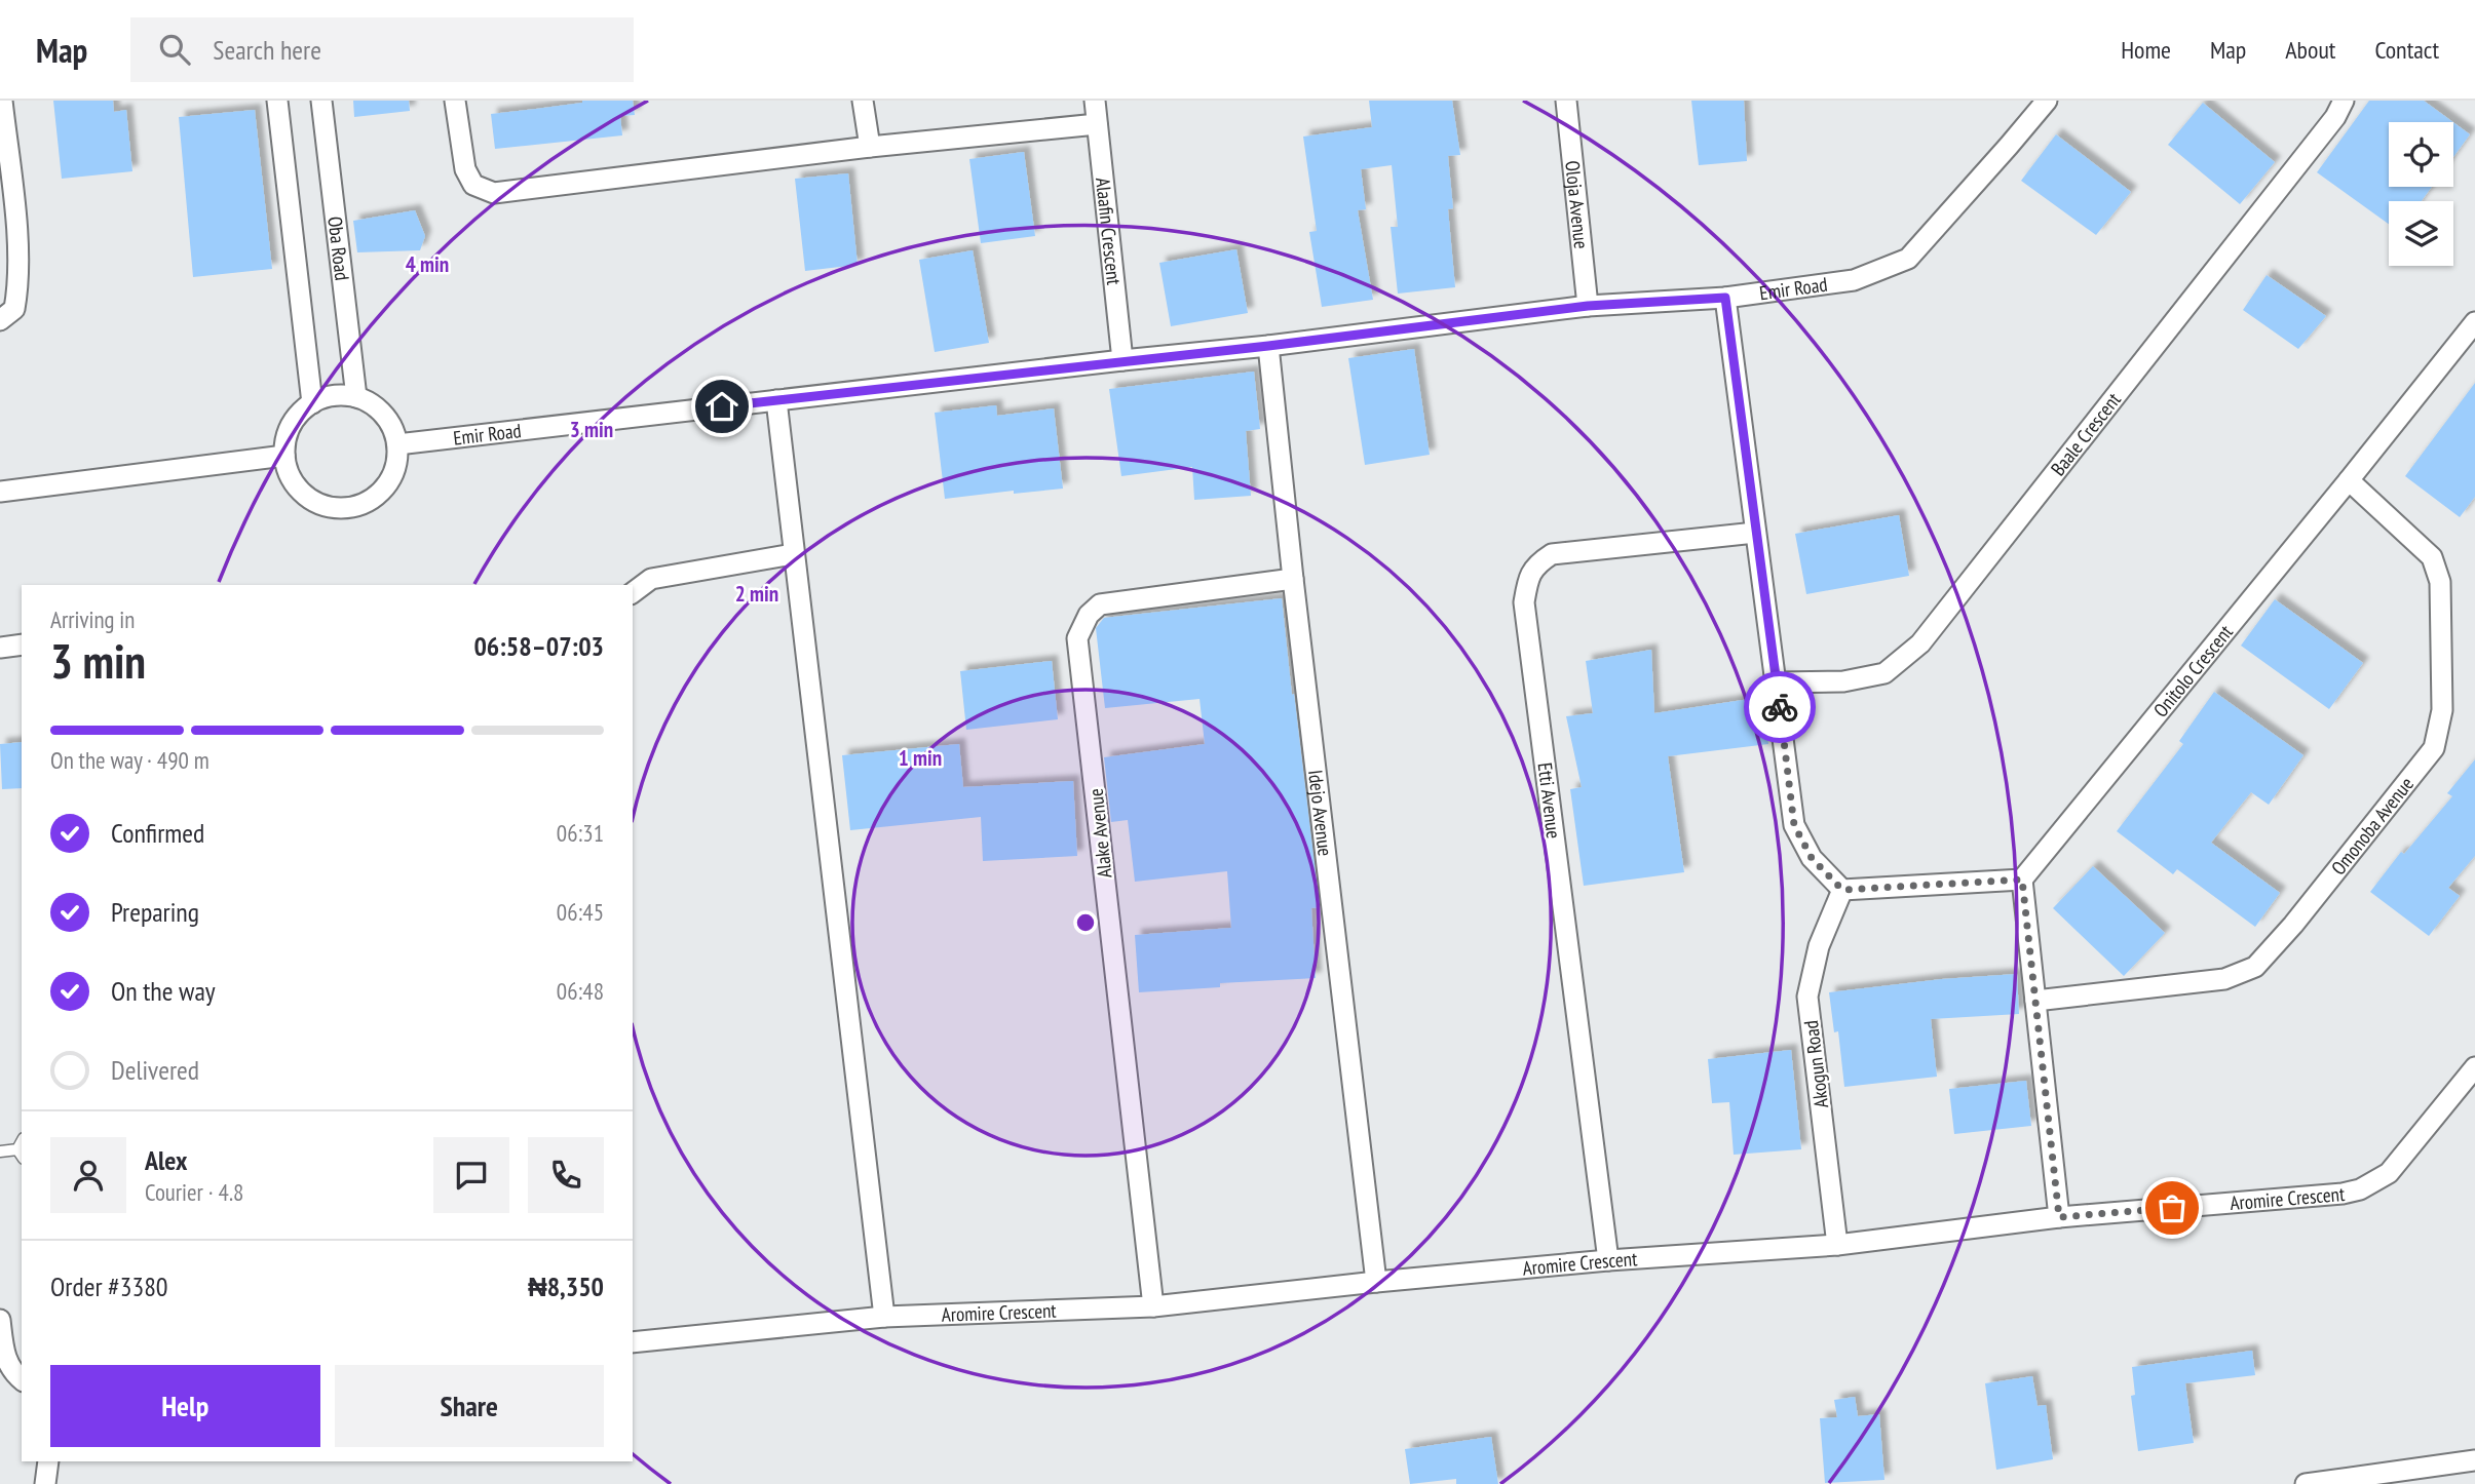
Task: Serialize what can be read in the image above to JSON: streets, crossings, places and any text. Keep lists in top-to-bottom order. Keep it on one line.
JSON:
{"streets":{"street":["Oloja Avenue","Alaafin Crescent","Oba Road","Emir Road","Baale Crescent","Onitolo Crescent","Etti Avenue","Idejo Avenue","Omonoba Avenue","Alake Avenue","Akogun Road","Aromire Crescent"]},"crossings":[["Oloja Avenue","Emir Road"],["Alaafin Crescent","Emir Road"],["Oba Road","Emir Road"],["Emir Road","Idejo Avenue"],["Onitolo Crescent","Omonoba Avenue"],["Etti Avenue","Aromire Crescent"],["Idejo Avenue","Alake Avenue"],["Idejo Avenue","Aromire Crescent"],["Alake Avenue","Aromire Crescent"],["Akogun Road","Aromire Crescent"]],"page":{"header":"Map","search":"Search here","nav":["Home","Map","About","Contact"],"heading":["3 min","Arriving in","06:58–07:03"],"panel":["Alex","Courier · 4.8","Order #3380","₦8,350"],"bar":"On the way · 490 m","list":[["Confirmed","06:31"],["Preparing","06:45"],["On the way","06:48"],"Delivered"],"buttons":["Help","Share"]},"rings":["4 min","3 min","2 min","1 min"]}
